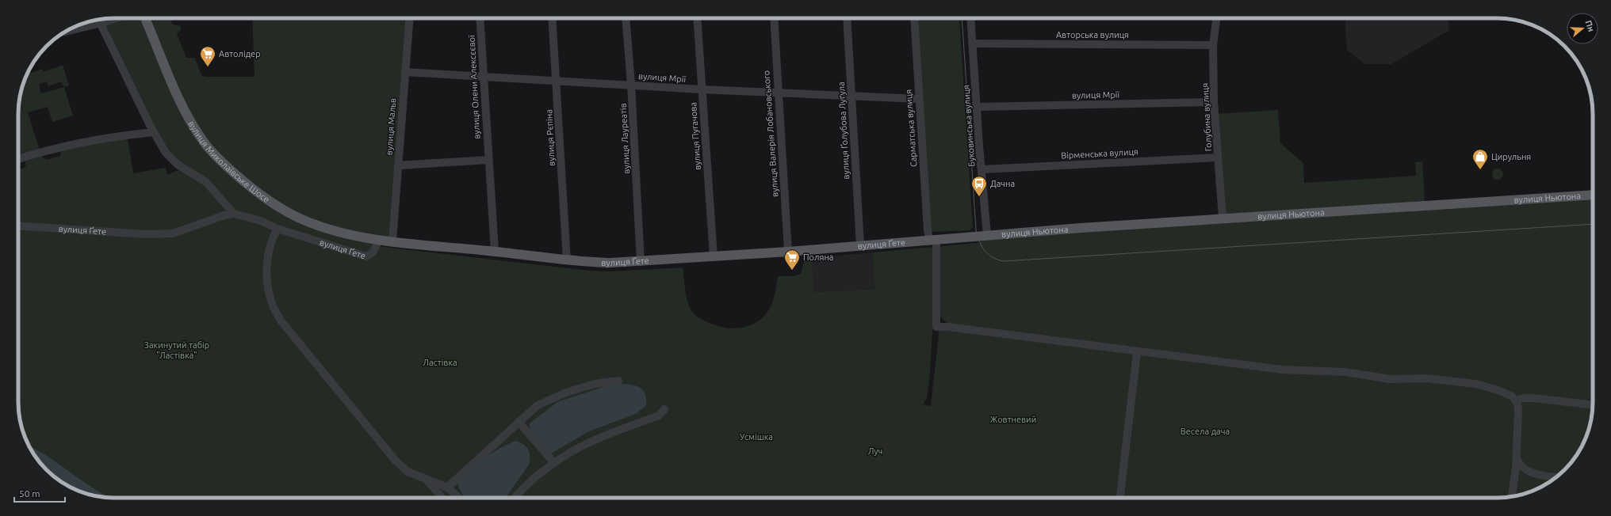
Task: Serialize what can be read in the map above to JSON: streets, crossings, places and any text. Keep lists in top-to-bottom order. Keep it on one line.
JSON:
{"streets":{"main road":["вулиця Миколаївське Шосе","вулиця Ньютона","вулиця Ґете"],"street":["Авторська вулиця","вулиця Мрії","вулиця Олени Алексєєвої","Голубина вулиця","Буковинська вулиця","вулиця Мальв","Сарматська вулиця","вулиця Ґолубова Луґула","вулиця Валерія Лобановського","вулиця Пугачова","вулиця Рєпіна","вулиця Лауреатів","Вірменська вулиця"]},"crossings":[["Авторська вулиця","Голубина вулиця"],["Авторська вулиця","Буковинська вулиця"],["вулиця Мрії","вулиця Олени Алексєєвої"],["вулиця Мрії","Голубина вулиця"],["вулиця Мрії","Буковинська вулиця"],["вулиця Мрії","вулиця Мальв"],["вулиця Мрії","Сарматська вулиця"],["вулиця Мрії","вулиця Ґолубова Луґула"],["вулиця Мрії","вулиця Валерія Лобановського"],["вулиця Мрії","вулиця Пугачова"],["вулиця Мрії","вулиця Рєпіна"],["вулиця Мрії","вулиця Лауреатів"],["вулиця Олени Алексєєвої","вулиця Ґете"],["Голубина вулиця","Вірменська вулиця"],["Голубина вулиця","вулиця Ньютона"],["Буковинська вулиця","Вірменська вулиця"],["Буковинська вулиця","вулиця Ньютона"],["Буковинська вулиця","вулиця Ґете"],["вулиця Мальв","вулиця Ґете"],["Сарматська вулиця","вулиця Ґете"],["вулиця Ґолубова Луґула","вулиця Ґете"],["вулиця Валерія Лобановського","вулиця Ґете"],["вулиця Пугачова","вулиця Ґете"],["вулиця Рєпіна","вулиця Ґете"],["вулиця Лауреатів","вулиця Ґете"],["вулиця Миколаївське Шосе","вулиця Ґете"],["вулиця Ньютона","вулиця Ґете"]],"parks":["Закинутий табір \"Ластівка\"","Ластівка","Жовтневий","Весела дача","Усмішка","Луч"],"places":{"supermarket":["Автолідер","Поляна"],"shop":["Цирульня"],"bus stop":["Дачна"]},"scale_bar":"50 m","north":"right"}
